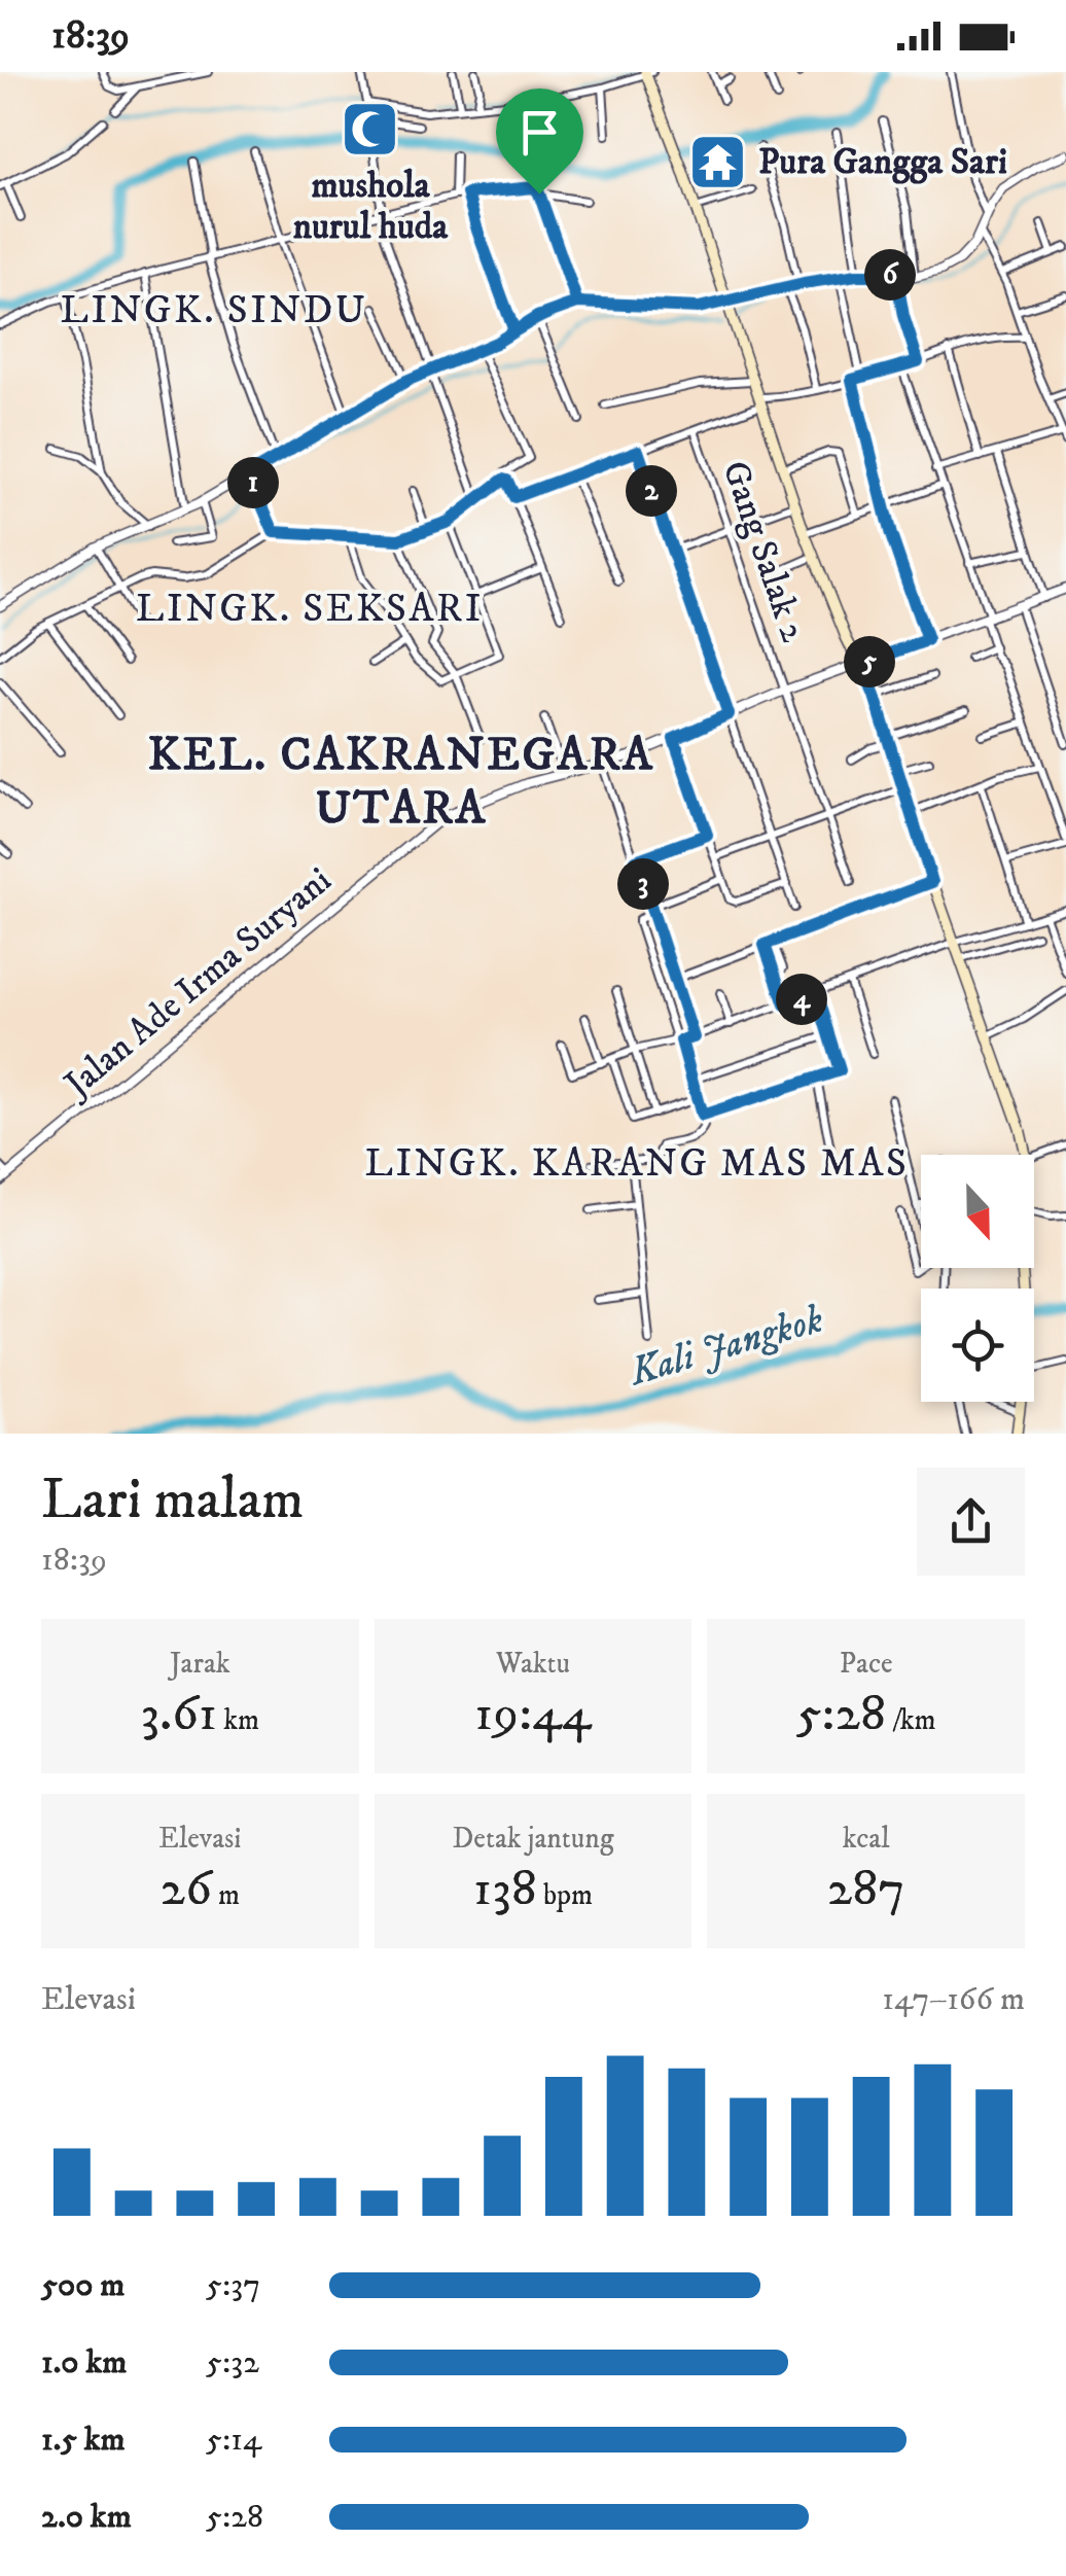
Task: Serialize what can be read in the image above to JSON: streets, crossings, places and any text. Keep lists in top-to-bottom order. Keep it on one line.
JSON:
{"streets":{"street":["Gang Salak 2","Jalan Ade Irma Suryani"]},"crossings":[["Gang Salak 2","Jalan Ade Irma Suryani"]],"districts":["LINGK. SINDU","LINGK. SEKSARI","KEL. CAKRANEGARA UTARA","LINGK. KARANG MAS MAS"],"water":["Kali Jangkok"],"places":{"mosque":["mushola nurul huda"],"temple":["Pura Gangga Sari"]},"north":"bottom","page":{"status":"18:39","pins":["6","1","2","5","3","4"],"heading":["Lari malam","18:39"],"stats":[["Jarak","3.61 km"],["Waktu","19:44"],["Pace","5:28 /km"],["Elevasi","26 m"],["Detak jantung","138 bpm"],["kcal","287"]],"chart":["Elevasi","147–166 m"],"list":[{"name":"500 m","note":"5:37"},{"name":"1.0 km","note":"5:32"},{"name":"1.5 km","note":"5:14"},{"name":"2.0 km","note":"5:28"}]}}
